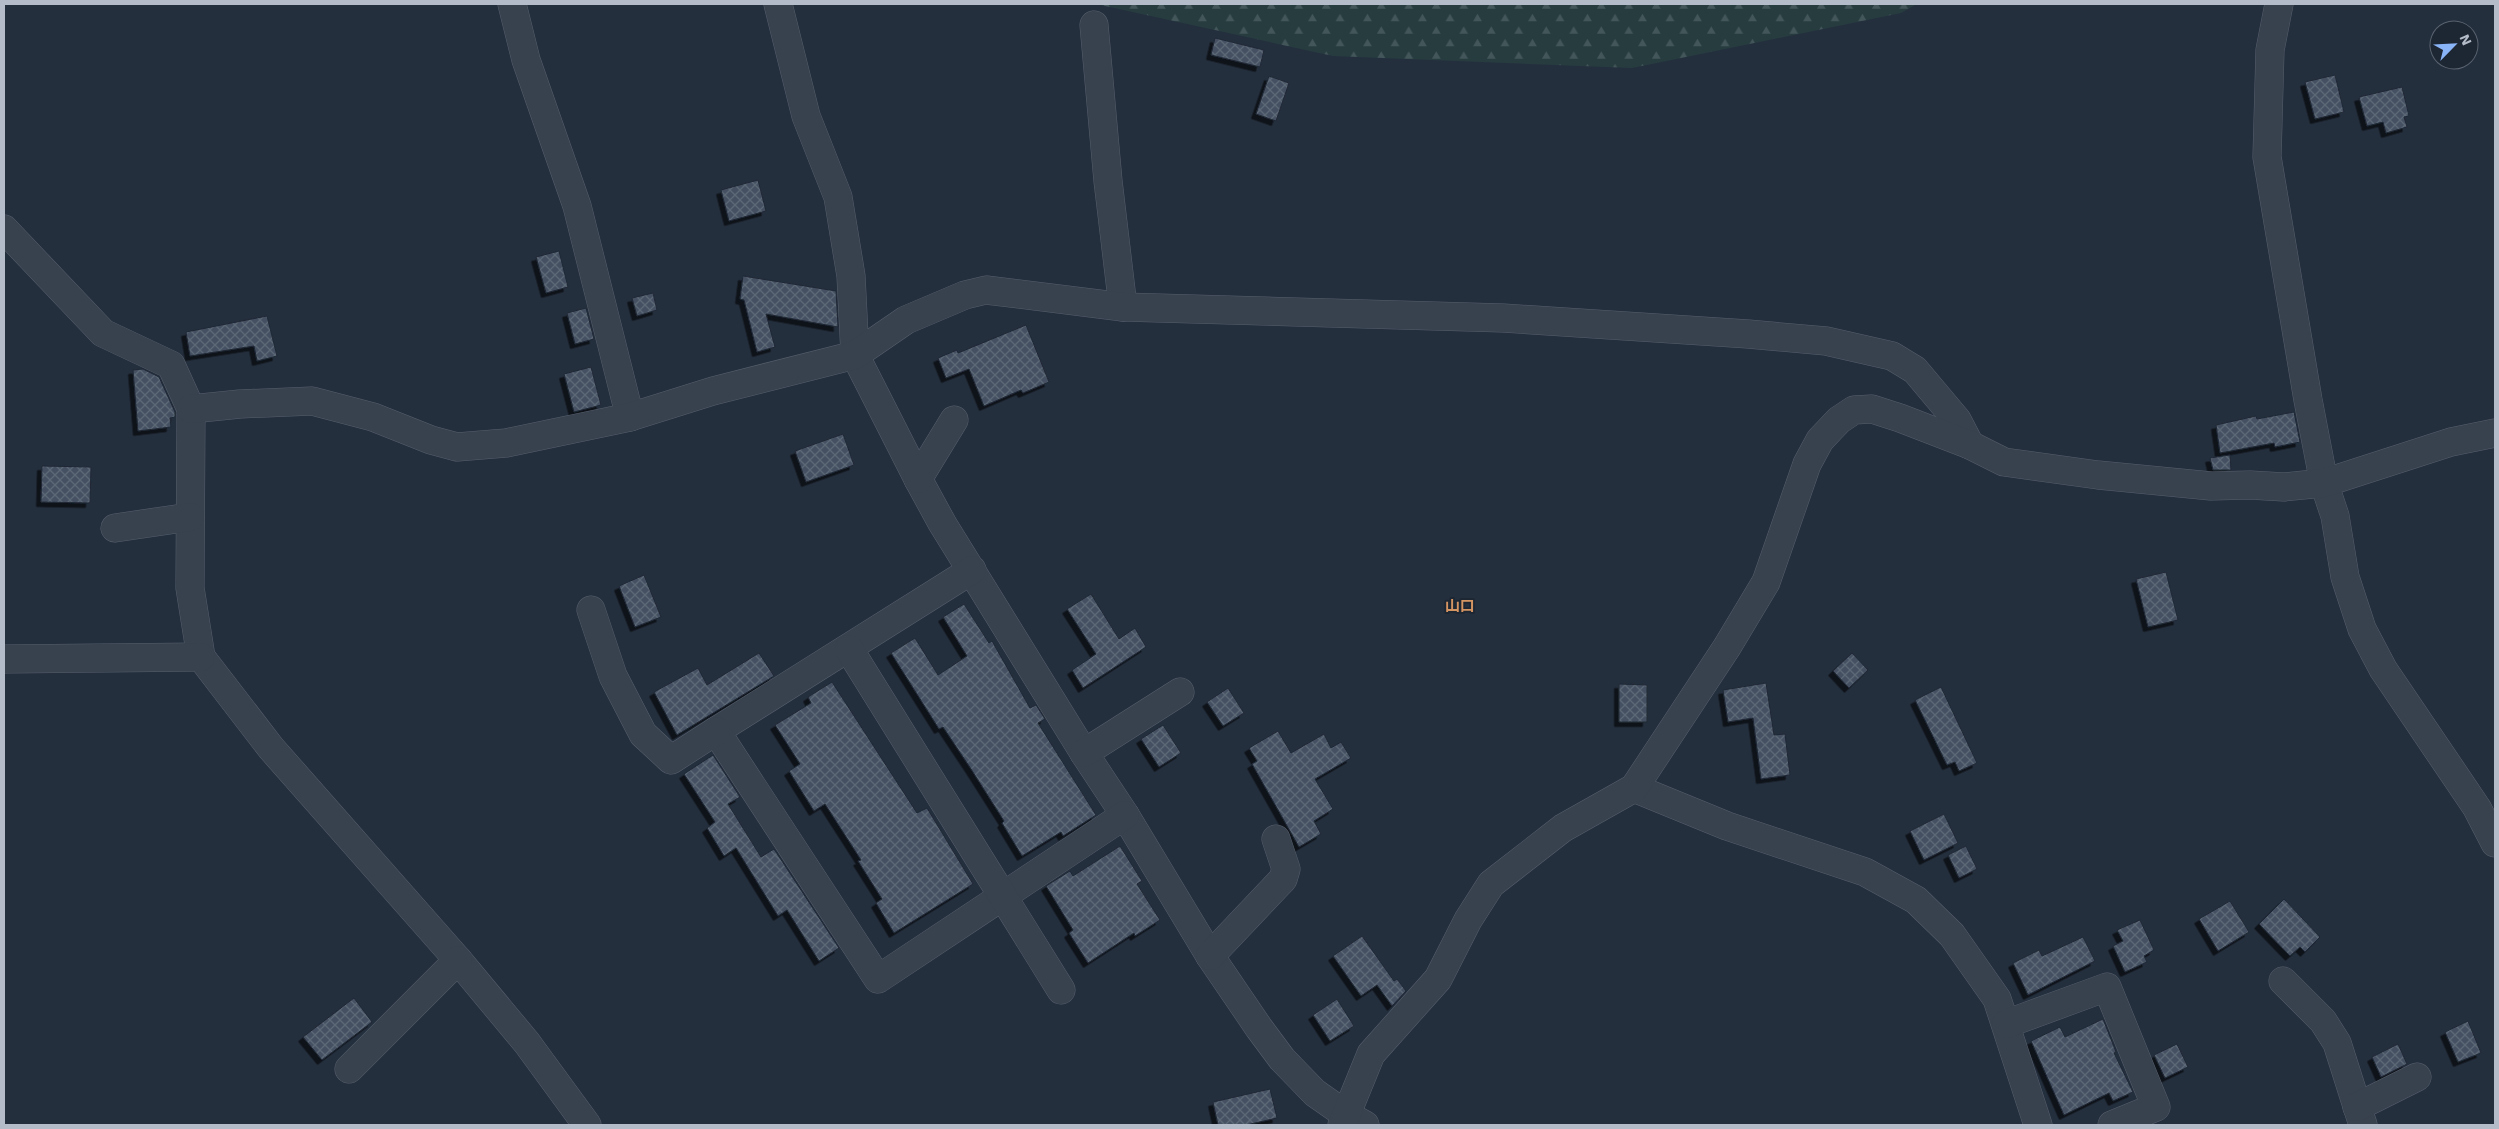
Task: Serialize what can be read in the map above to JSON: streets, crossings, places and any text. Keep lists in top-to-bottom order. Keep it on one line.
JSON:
{"districts":["山口"],"north":"top right"}
